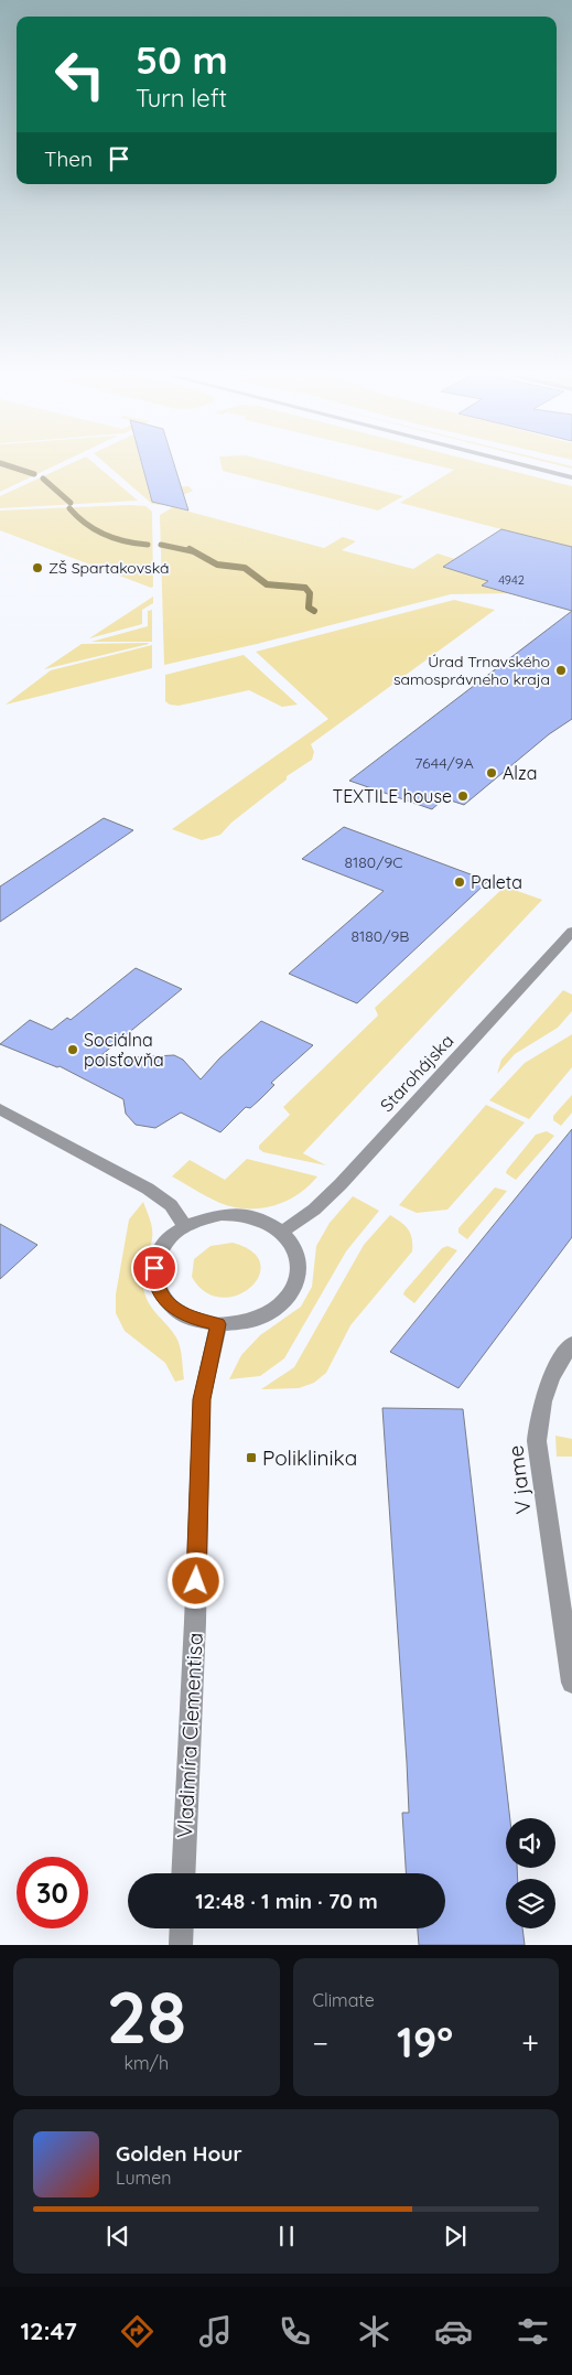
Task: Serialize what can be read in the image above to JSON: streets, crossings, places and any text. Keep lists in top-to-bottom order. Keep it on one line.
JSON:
{"streets":{"street":["Starohájska","V jame","Vladimíra Clementisa"]},"crossings":[["Starohájska","Vladimíra Clementisa"]],"places":{"other":["ZŠ Spartakovská","Úrad Trnavského samosprávneho kraja","Alza","TEXTILE house","Paleta","Sociálna poisťovňa"],"transit":["Poliklinika"]},"house_numbers":["4942","7644/9A","8180/9C","8180/9B"],"page":{"turn":["50 m","Turn left"],"then":"Then","limit":"30","trip":"12:48 · 1 min · 70 m","tile":[["28","km/h"],"Climate"],"heat":["−","19°","+"],"song":["Golden Hour","Lumen"],"tabs":"12:47"}}
